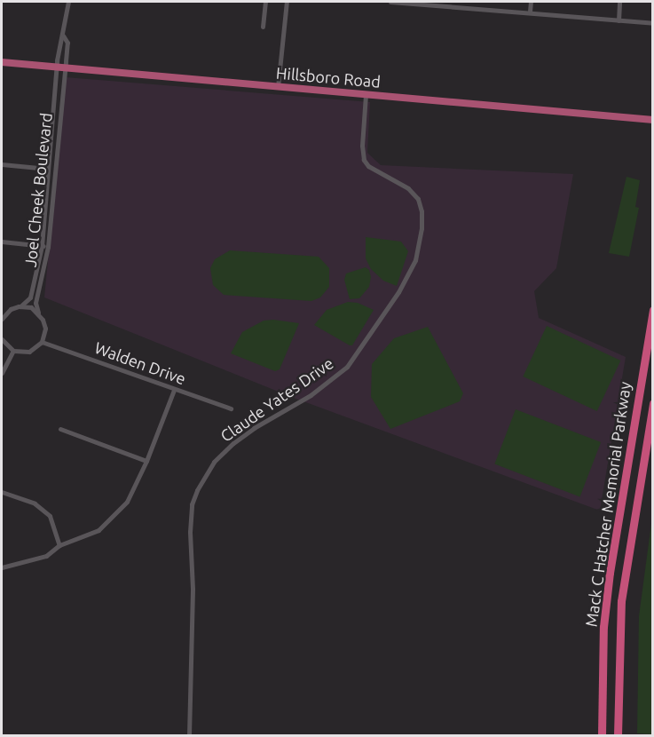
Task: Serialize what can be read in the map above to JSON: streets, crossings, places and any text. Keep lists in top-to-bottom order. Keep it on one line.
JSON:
{"streets":{"highway":["Mack C Hatcher Memorial Parkway"],"main road":["Hillsboro Road"],"street":["Joel Cheek Boulevard","Walden Drive","Claude Yates Drive"]},"crossings":[["Hillsboro Road","Joel Cheek Boulevard"],["Hillsboro Road","Claude Yates Drive"]]}
